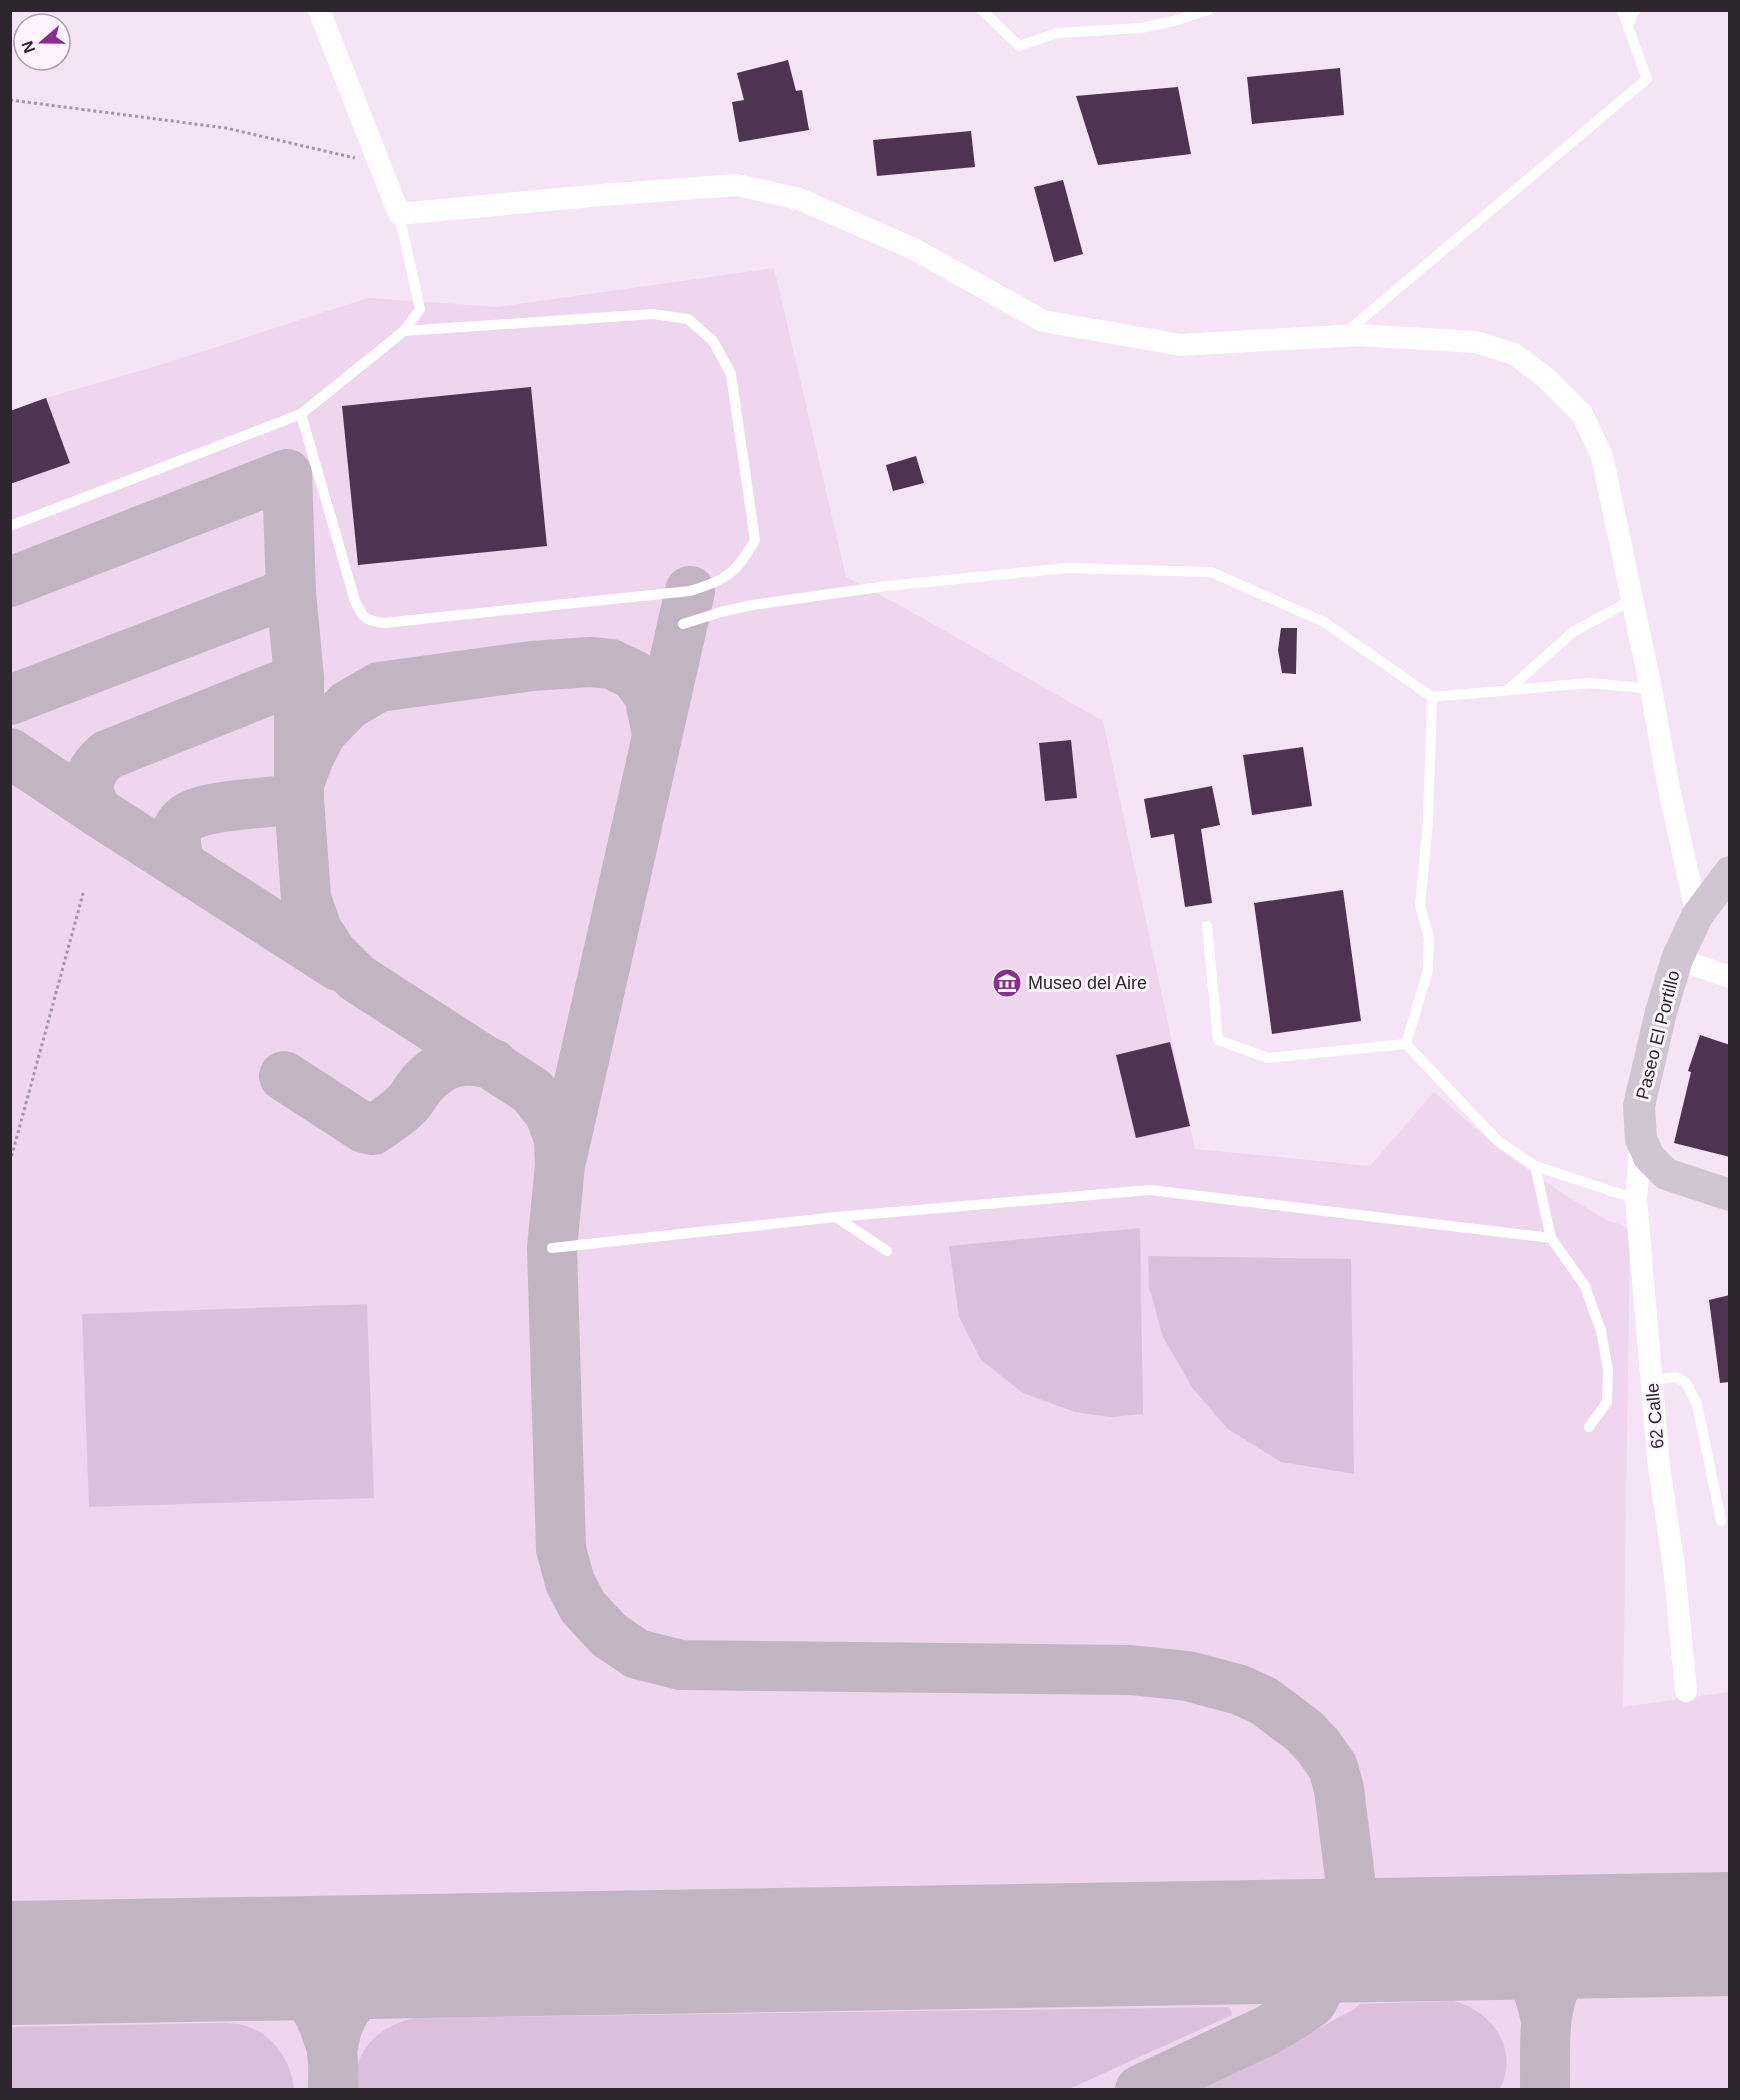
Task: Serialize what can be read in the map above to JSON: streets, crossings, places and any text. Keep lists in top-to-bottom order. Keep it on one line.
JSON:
{"streets":{"main road":["Paseo El Portillo"],"street":["62 Calle"]},"crossings":[["Paseo El Portillo","62 Calle"]],"places":{"museum":["Museo del Aire"]},"north":"left"}
